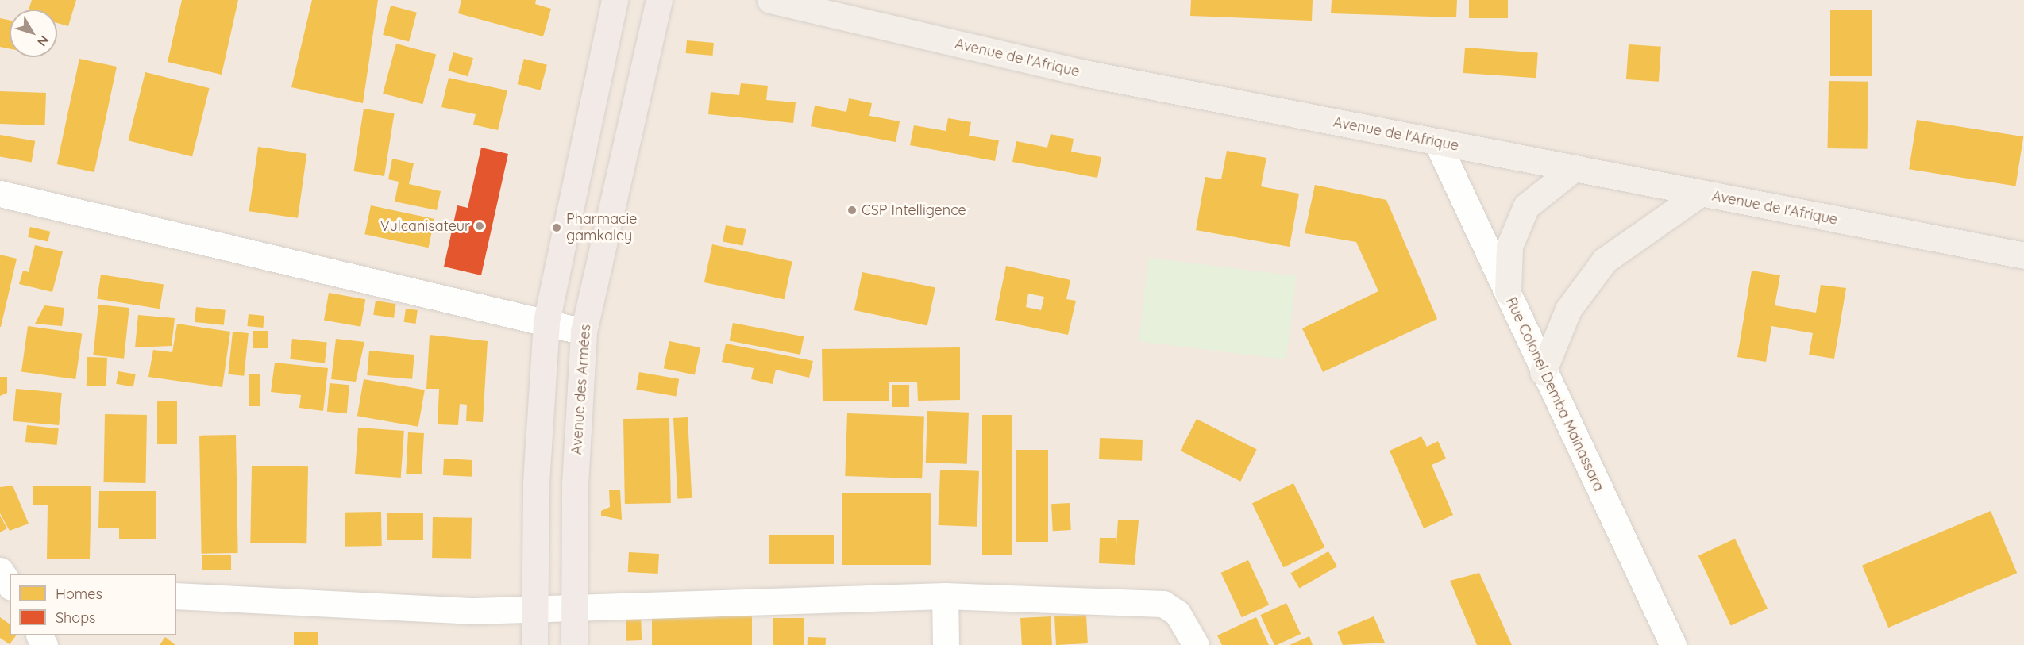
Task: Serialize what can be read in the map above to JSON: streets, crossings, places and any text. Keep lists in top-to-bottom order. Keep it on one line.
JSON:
{"streets":{"highway":["Avenue des Armées"],"main road":["Avenue de l'Afrique"],"street":["Rue Colonel Demba Mainassara"]},"crossings":[["Avenue de l'Afrique","Rue Colonel Demba Mainassara"]],"places":["CSP Intelligence","Vulcanisateur","Pharmacie gamkaley"],"legend":["Homes","Shops"],"north":"bottom right"}
